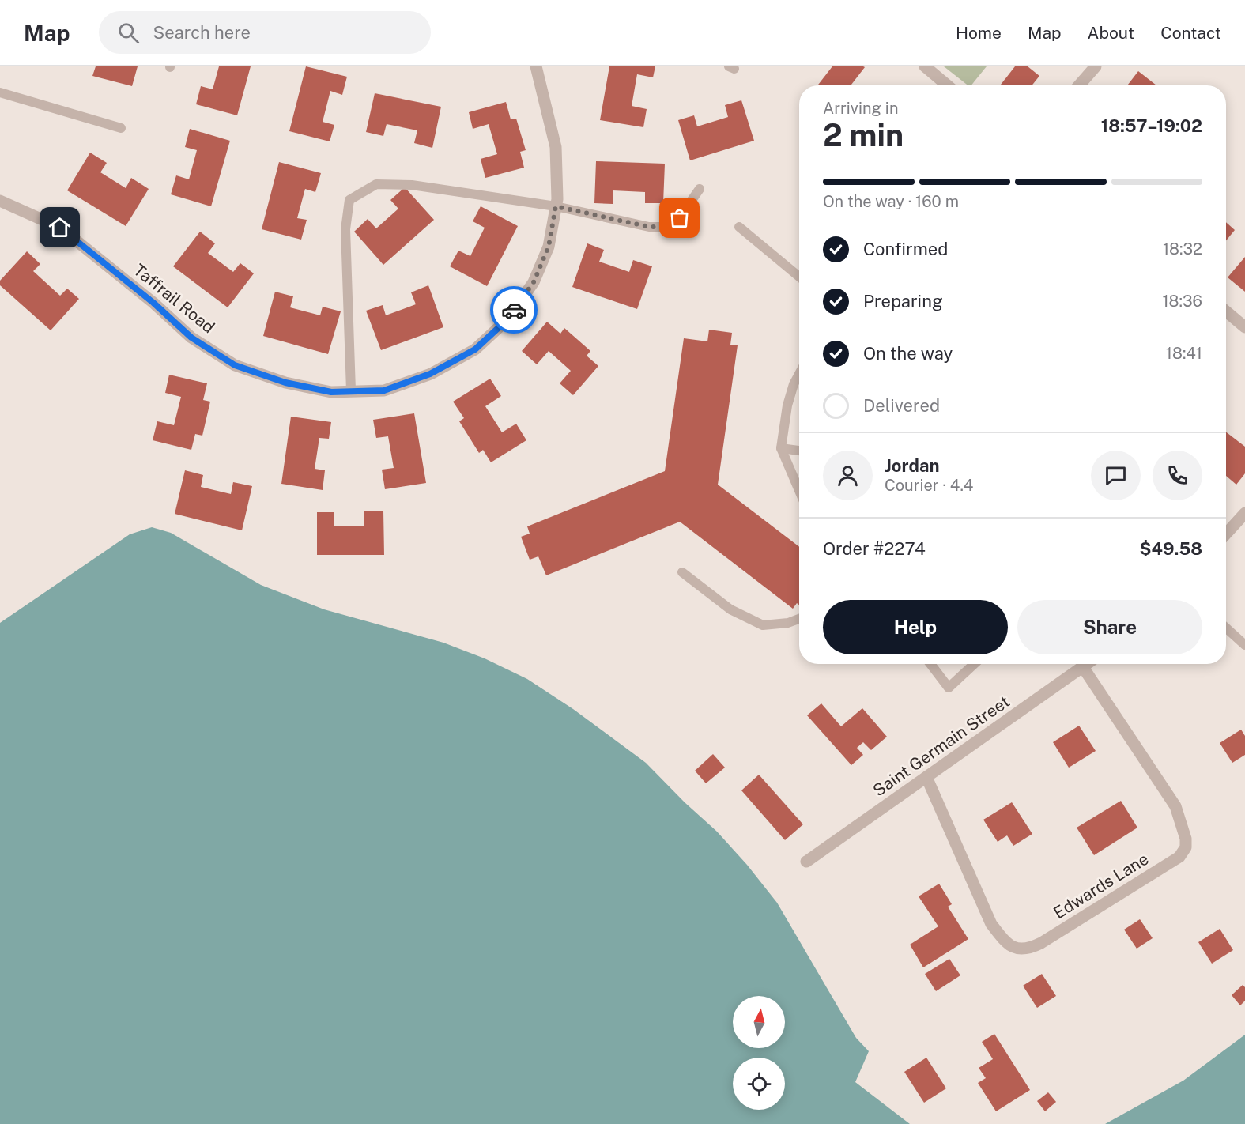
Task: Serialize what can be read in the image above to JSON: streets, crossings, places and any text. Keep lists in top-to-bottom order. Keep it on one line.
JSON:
{"streets":{"street":["Taffrail Road","Saint Germain Street","Edwards Lane"]},"crossings":[["Saint Germain Street","Edwards Lane"]],"north":"top","page":{"header":"Map","search":"Search here","nav":["Home","Map","About","Contact"],"heading":["2 min","Arriving in","18:57–19:02"],"panel":["Jordan","Courier · 4.4","Order #2274","$49.58"],"bar":"On the way · 160 m","list":[["Confirmed","18:32"],["Preparing","18:36"],["On the way","18:41"],"Delivered"],"buttons":["Help","Share"]}}
